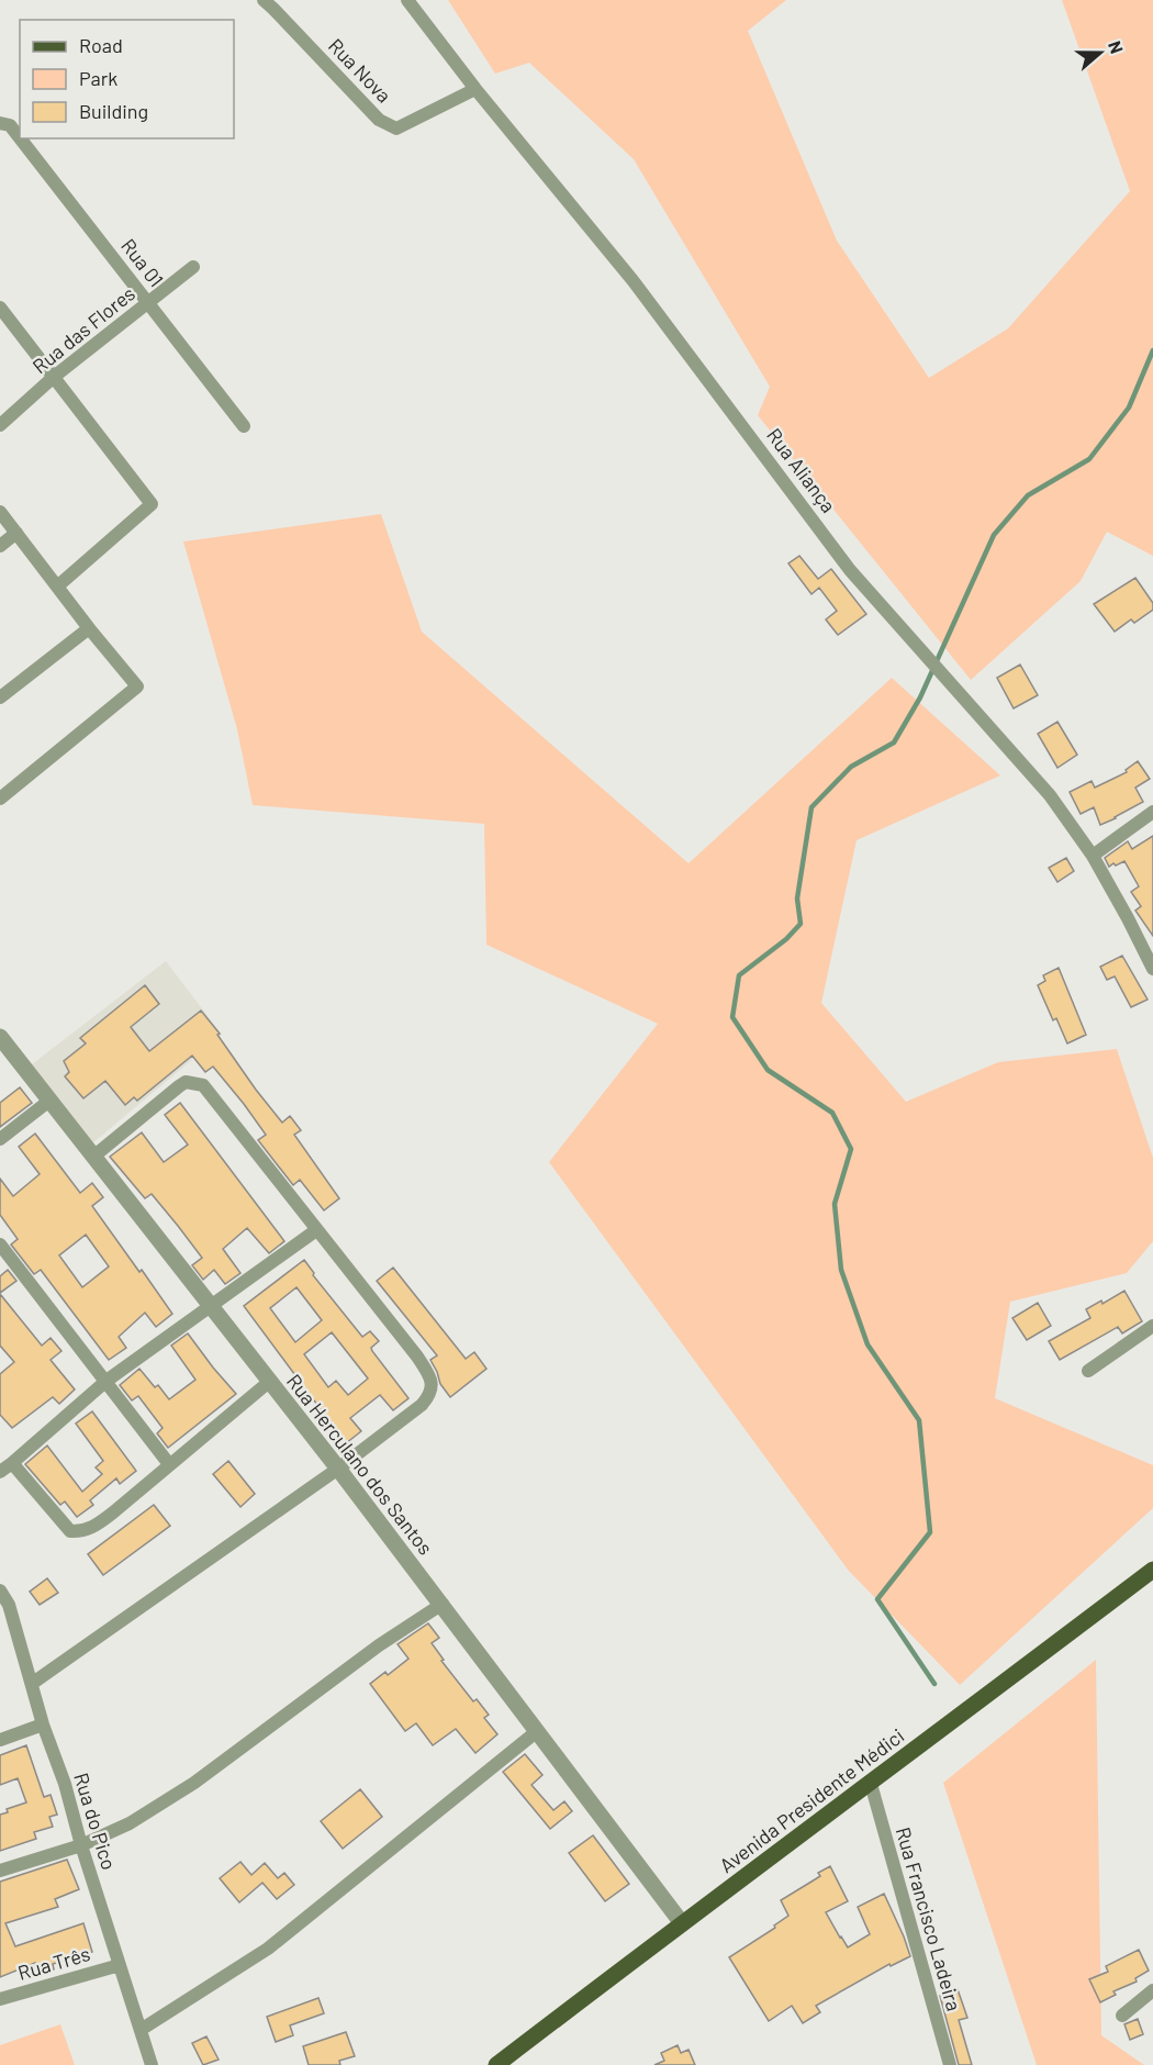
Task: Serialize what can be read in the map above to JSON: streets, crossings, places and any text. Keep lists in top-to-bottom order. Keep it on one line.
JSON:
{"streets":{"main road":["Avenida Presidente Médici"],"street":["Rua Nova","Rua 01","Rua das Flores","Rua Aliança","Rua Herculano dos Santos","Rua do Pico","Rua Francisco Ladeira","Rua Três"]},"crossings":[["Rua Nova","Rua Aliança"],["Rua 01","Rua das Flores"],["Rua Herculano dos Santos","Avenida Presidente Médici"],["Avenida Presidente Médici","Rua Francisco Ladeira"],["Rua do Pico","Rua Três"]],"legend":["Road","Park","Building"],"north":"right"}
